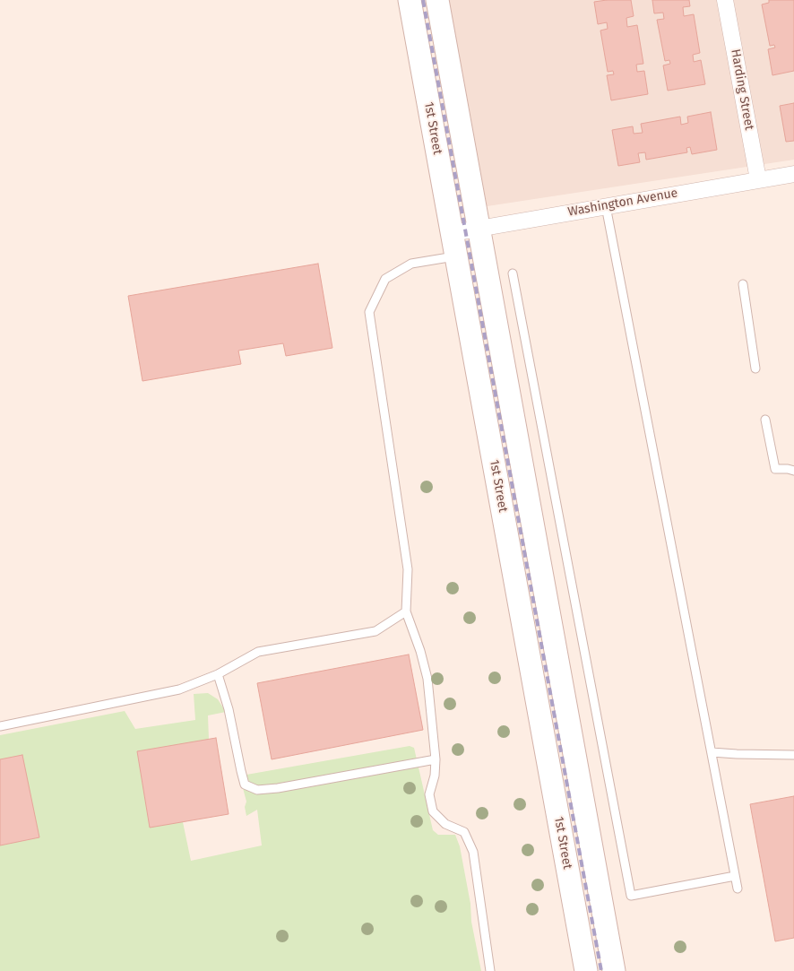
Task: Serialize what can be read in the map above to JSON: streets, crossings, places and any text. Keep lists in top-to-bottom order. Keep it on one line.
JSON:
{"streets":{"main road":["1st Street"],"street":["Harding Street","Washington Avenue"]},"crossings":[["Harding Street","Washington Avenue"],["1st Street","Washington Avenue"]]}
